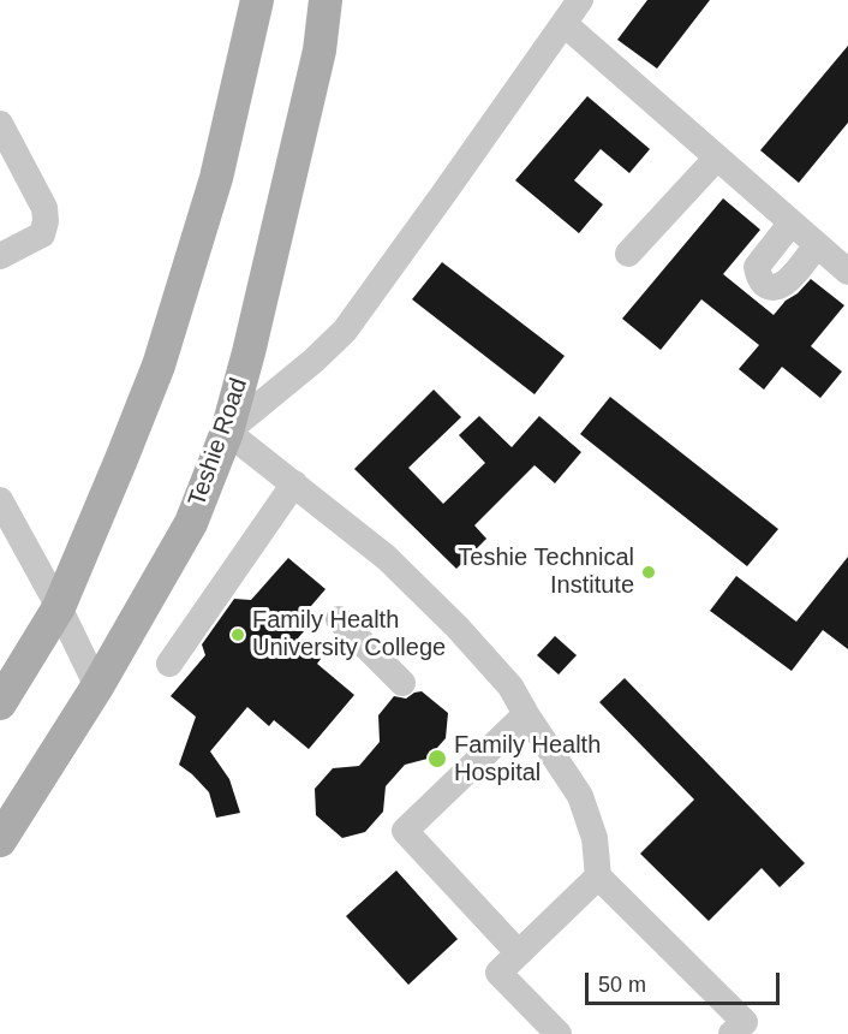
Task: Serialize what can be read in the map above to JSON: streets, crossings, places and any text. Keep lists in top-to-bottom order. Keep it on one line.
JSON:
{"streets":{"main road":["Teshie Road"]},"places":["Teshie Technical Institute","Family Health University College","Family Health Hospital"],"scale_bar":"50 m"}
